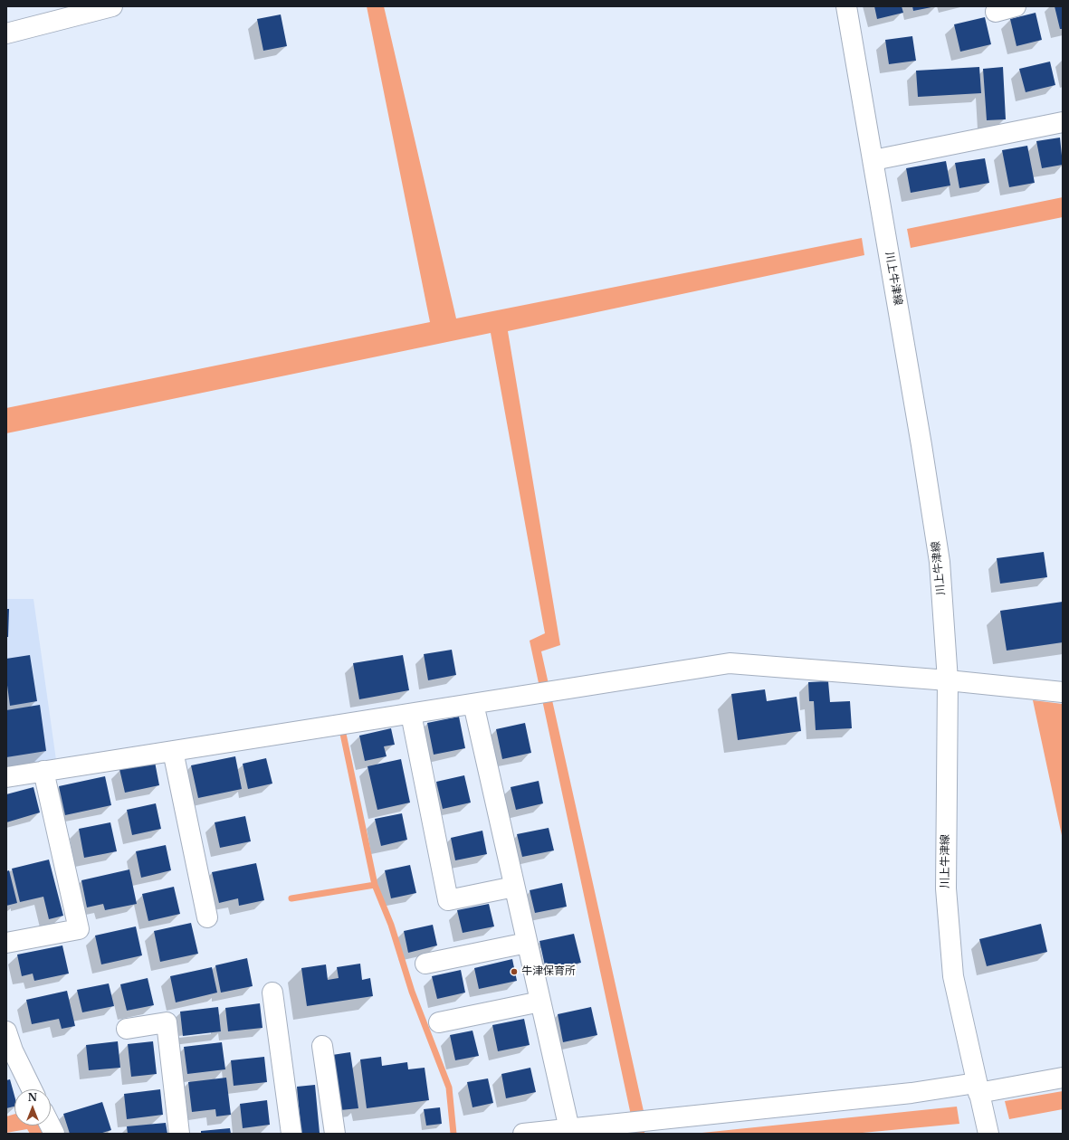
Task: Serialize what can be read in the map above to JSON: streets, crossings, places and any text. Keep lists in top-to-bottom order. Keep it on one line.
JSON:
{"streets":{"street":["川上牛津線"]},"places":["牛津保育所"],"north":"top"}
